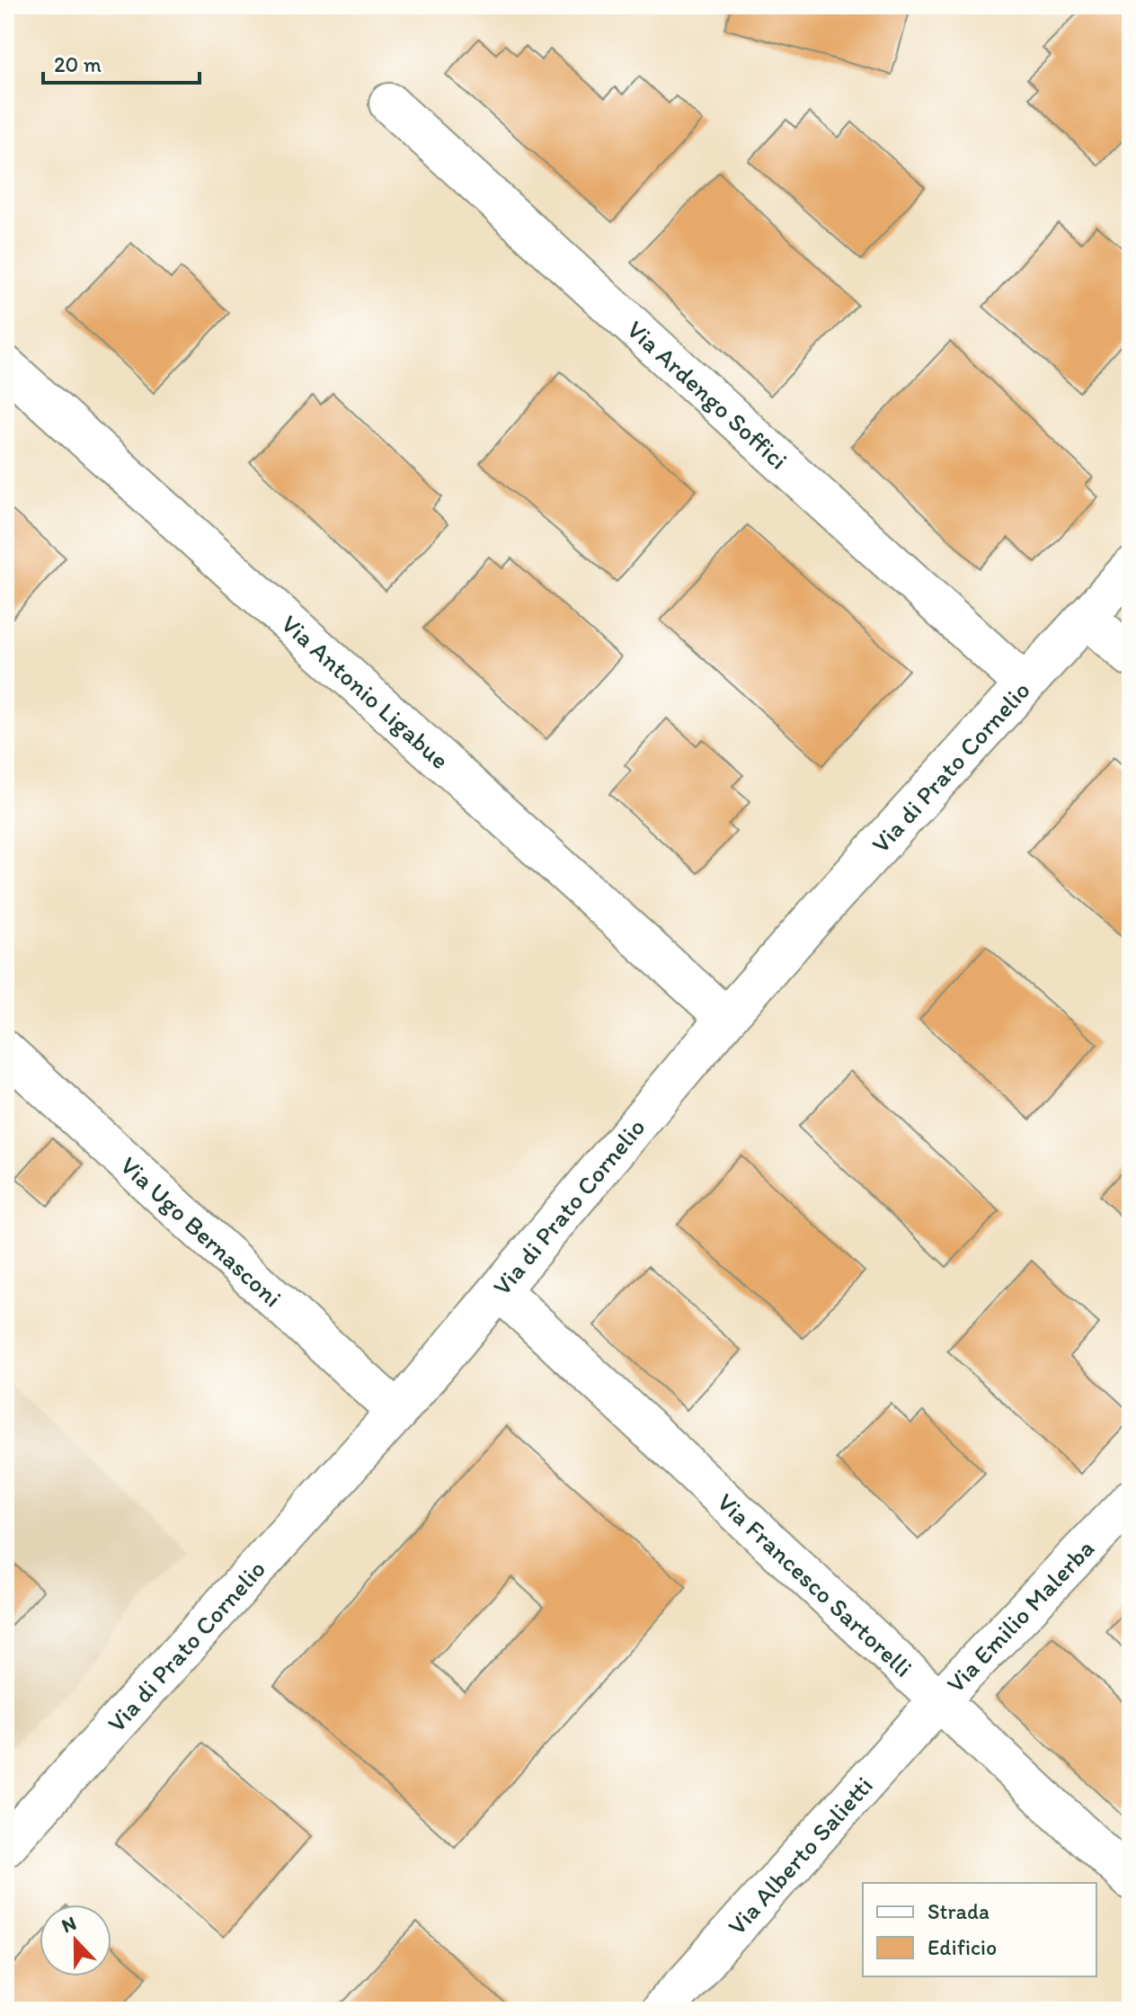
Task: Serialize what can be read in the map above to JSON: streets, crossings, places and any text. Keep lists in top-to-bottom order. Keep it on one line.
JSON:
{"streets":{"street":["Via Ardengo Soffici","Via Antonio Ligabue","Via di Prato Cornelio","Via Ugo Bernasconi","Via Francesco Sartorelli","Via Emilio Malerba","Via Alberto Salietti"]},"crossings":[["Via Ardengo Soffici","Via di Prato Cornelio"],["Via Antonio Ligabue","Via di Prato Cornelio"],["Via di Prato Cornelio","Via Ugo Bernasconi"],["Via di Prato Cornelio","Via Francesco Sartorelli"],["Via Francesco Sartorelli","Via Emilio Malerba"],["Via Francesco Sartorelli","Via Alberto Salietti"],["Via Emilio Malerba","Via Alberto Salietti"]],"legend":["Strada","Edificio"],"scale_bar":"20 m","north":"top"}
